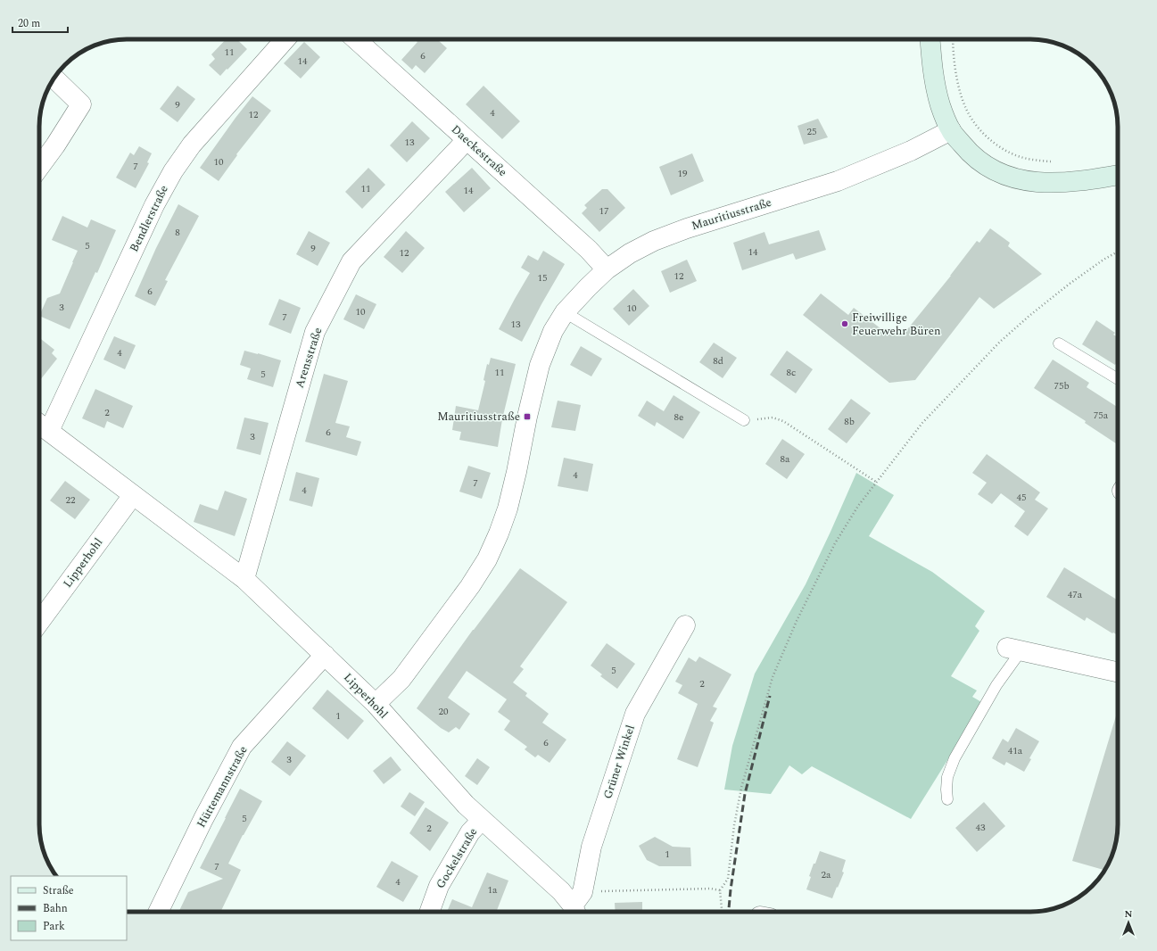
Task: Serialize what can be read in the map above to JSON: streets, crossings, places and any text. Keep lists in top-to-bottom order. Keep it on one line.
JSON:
{"streets":{"street":["Daeckestraße","Mauritiusstraße","Bendlerstraße","Arensstraße","Lipperhohl","Grüner Winkel","Hüttemannstraße","Gockelstraße"]},"crossings":[["Daeckestraße","Mauritiusstraße"],["Daeckestraße","Arensstraße"],["Mauritiusstraße","Lipperhohl"],["Bendlerstraße","Lipperhohl"],["Arensstraße","Lipperhohl"],["Lipperhohl","Grüner Winkel"],["Lipperhohl","Hüttemannstraße"],["Lipperhohl","Gockelstraße"]],"places":{"other":["Freiwillige Feuerwehr Büren"],"transit":["Mauritiusstraße"]},"house_numbers":["11","6","14","9","4","12","25","13","10","7","19","11","14","17","8","5","9","14","12","12","15","6","3","10","10","7","13","4","8d","11","8c","5","75b","2","75a","8e","8b","6","3","8a","4","7","4","45","22","47a","5","2","20","1","6","41a","3","5","43","2","1","7","2a","4","1a"],"legend":["Straße","Bahn","Park"],"scale_bar":"20 m","north":"top"}
